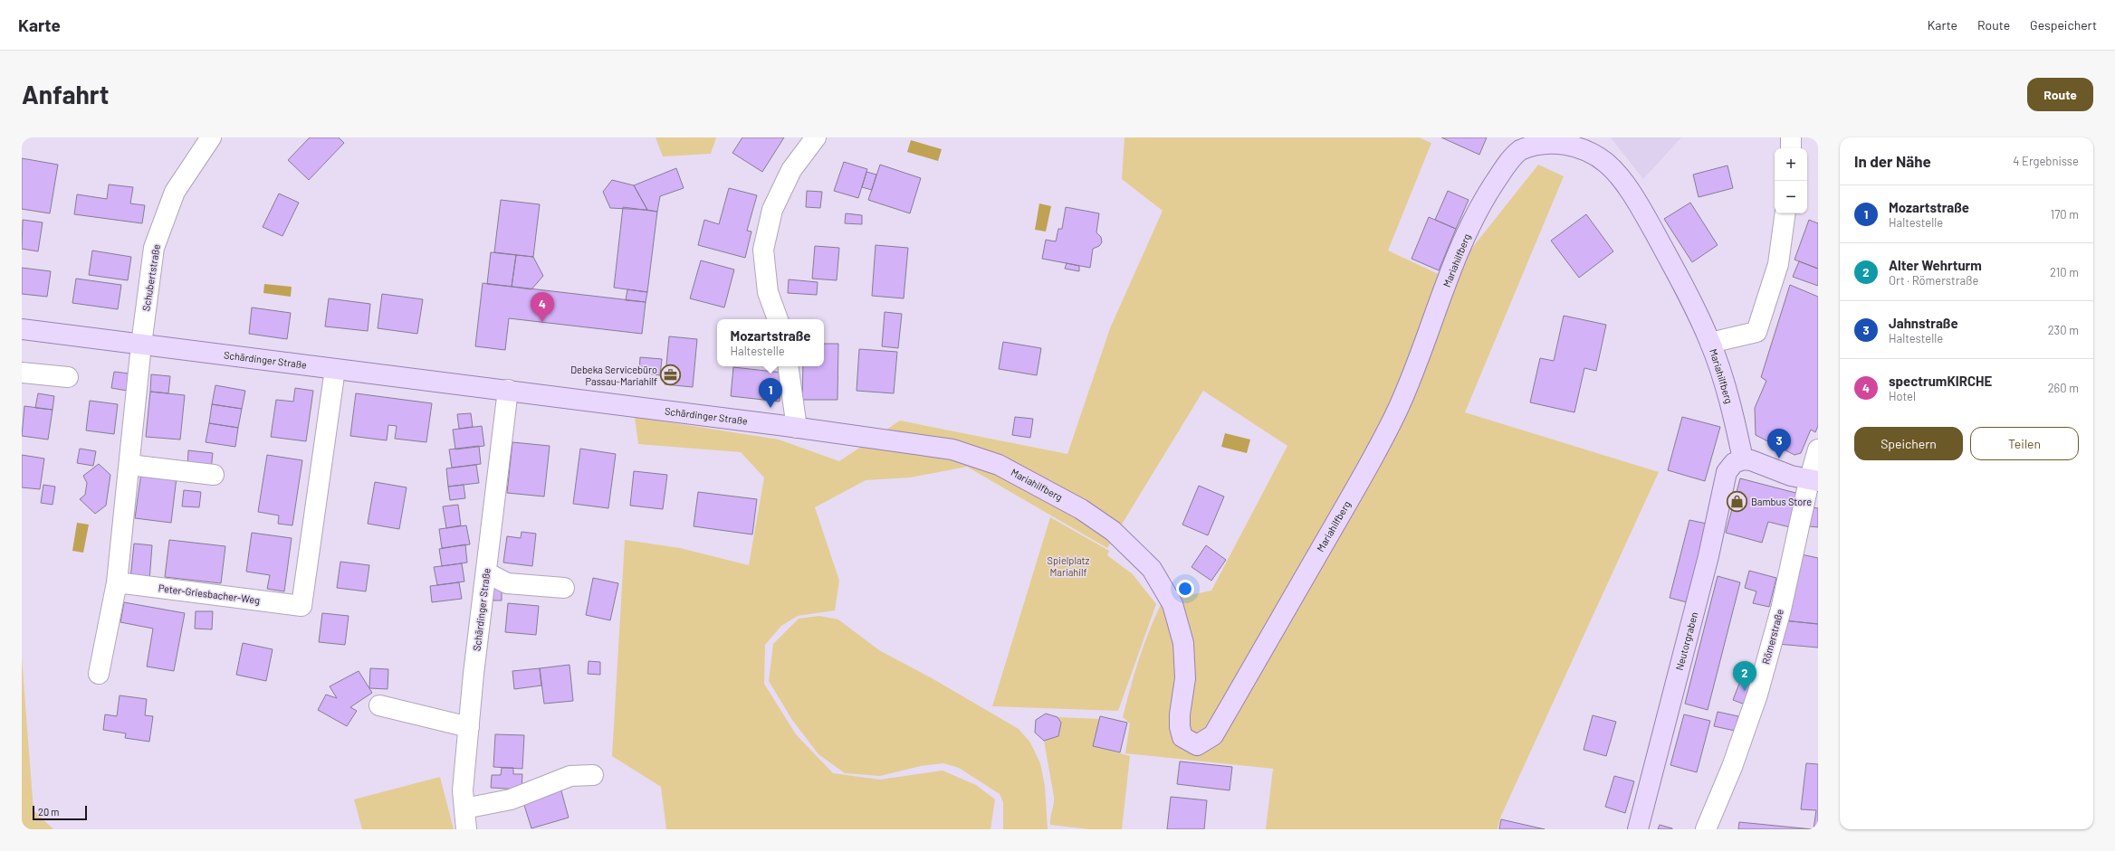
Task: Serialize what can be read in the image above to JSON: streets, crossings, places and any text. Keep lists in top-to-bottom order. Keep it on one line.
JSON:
{"streets":{"main road":["Mariahilfberg","Schärdinger Straße","Neutorgraben"],"street":["Schubertstraße","Peter-Griesbacher-Weg","Römerstraße"]},"crossings":[["Mariahilfberg","Schärdinger Straße"],["Mariahilfberg","Neutorgraben"],["Schubertstraße","Schärdinger Straße"],["Schärdinger Straße","Peter-Griesbacher-Weg"]],"parks":["Spielplatz Mariahilf"],"places":{"office":["Debeka Servicebüro Passau-Mariahilf"],"shop":["Bambus Store"]},"scale_bar":"20 m","page":{"header":"Karte","nav":["Karte","Route","Gespeichert"],"buttons":["Route",["Speichern","Teilen"]],"title":"Anfahrt","heading":["In der Nähe","4 Ergebnisse"],"map_buttons":["+","−"],"list":[{"mark":"1","name":"Mozartstraße","note":"Haltestelle","value":"170 m"},{"mark":"2","name":"Alter Wehrturm","note":"Ort · Römerstraße","value":"210 m"},{"mark":"3","name":"Jahnstraße","note":"Haltestelle","value":"230 m"},{"mark":"4","name":"spectrumKIRCHE","note":"Hotel","value":"260 m"}],"pins":["4","1","3","2"],"popup":["Mozartstraße","Haltestelle"],"scale":"20 m"}}
